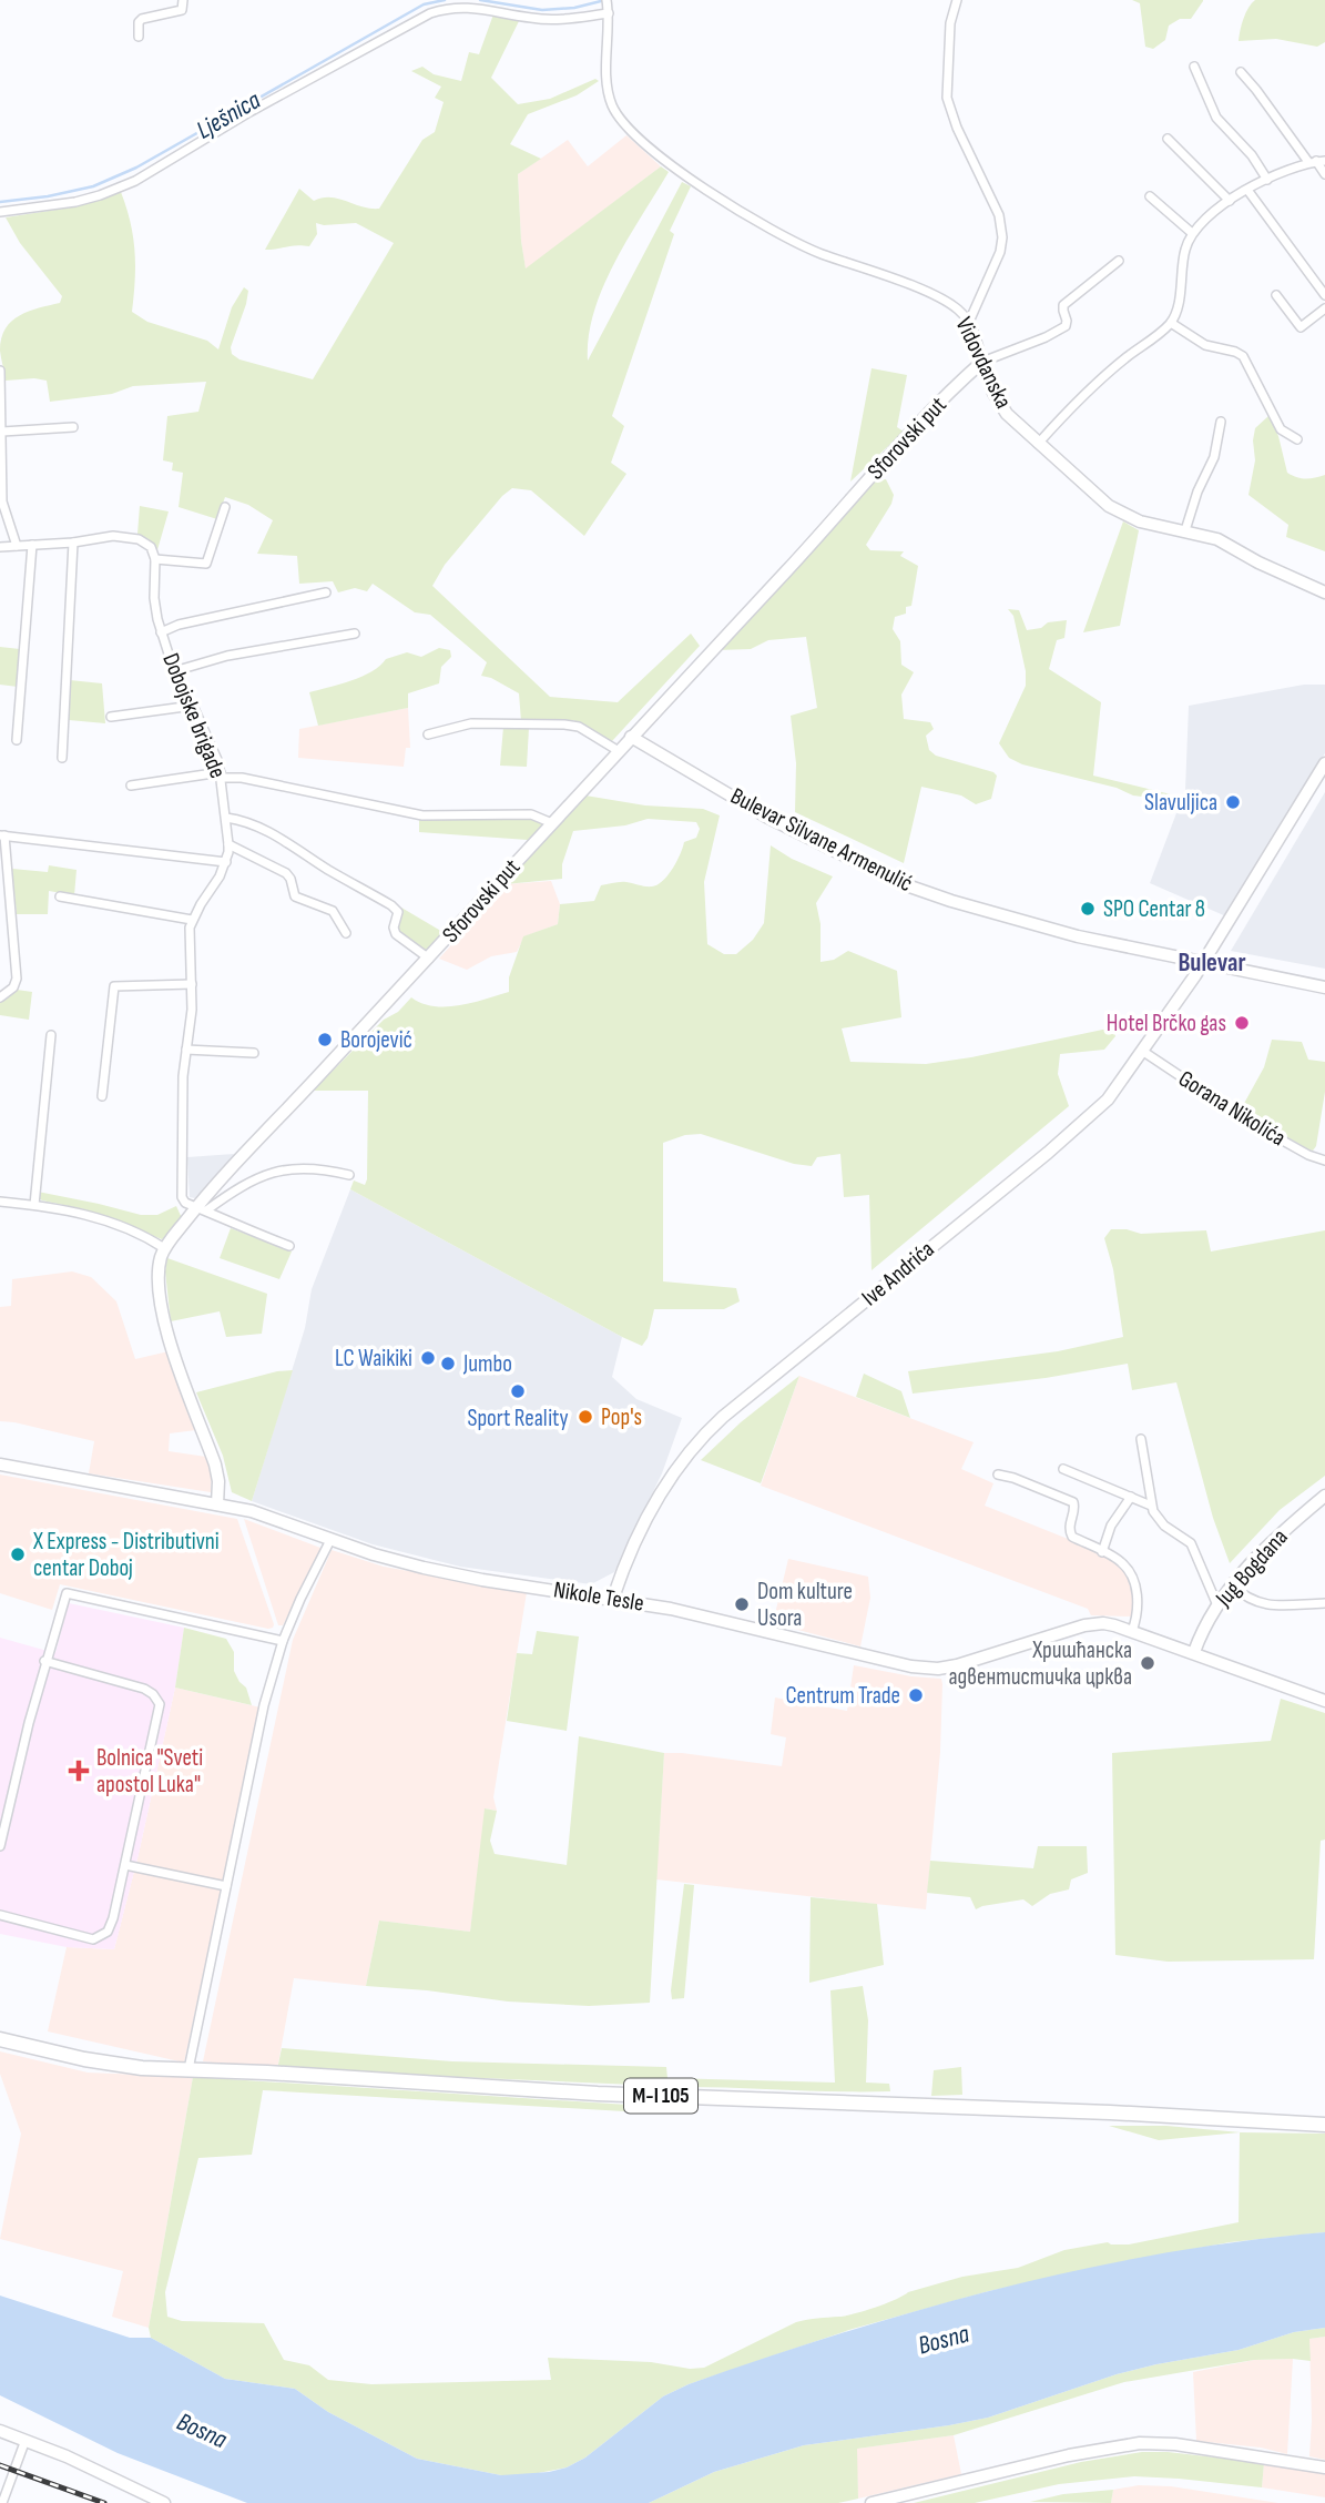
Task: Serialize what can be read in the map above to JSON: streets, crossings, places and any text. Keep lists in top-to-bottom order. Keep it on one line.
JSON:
{"streets":{"main road":["M-I 105"],"street":["Vidovdanska","Sforovski put","Dobojske brigade","Bulevar Silvane Armenulić","Gorana Nikolića","Ive Andrića","Jug Bogdana","Nikole Tesle"]},"crossings":[["Vidovdanska","Sforovski put"],["Sforovski put","Dobojske brigade"],["Sforovski put","Bulevar Silvane Armenulić"],["Bulevar Silvane Armenulić","Ive Andrića"],["Gorana Nikolića","Ive Andrića"],["Ive Andrića","Nikole Tesle"],["Jug Bogdana","Nikole Tesle"]],"districts":["Bulevar"],"water":["Lješnica","Bosna"],"places":{"other":["Slavuljica","SPO Centar 8","Hotel Brčko gas","Borojević","LC Waikiki","Jumbo","Sport Reality","Pop's","X Express - Distributivni centar Doboj","Dom kulture Usora","Хришћанска адвентистичка црква","Centrum Trade"],"health":["Bolnica \"Sveti apostol Luka\""]}}
